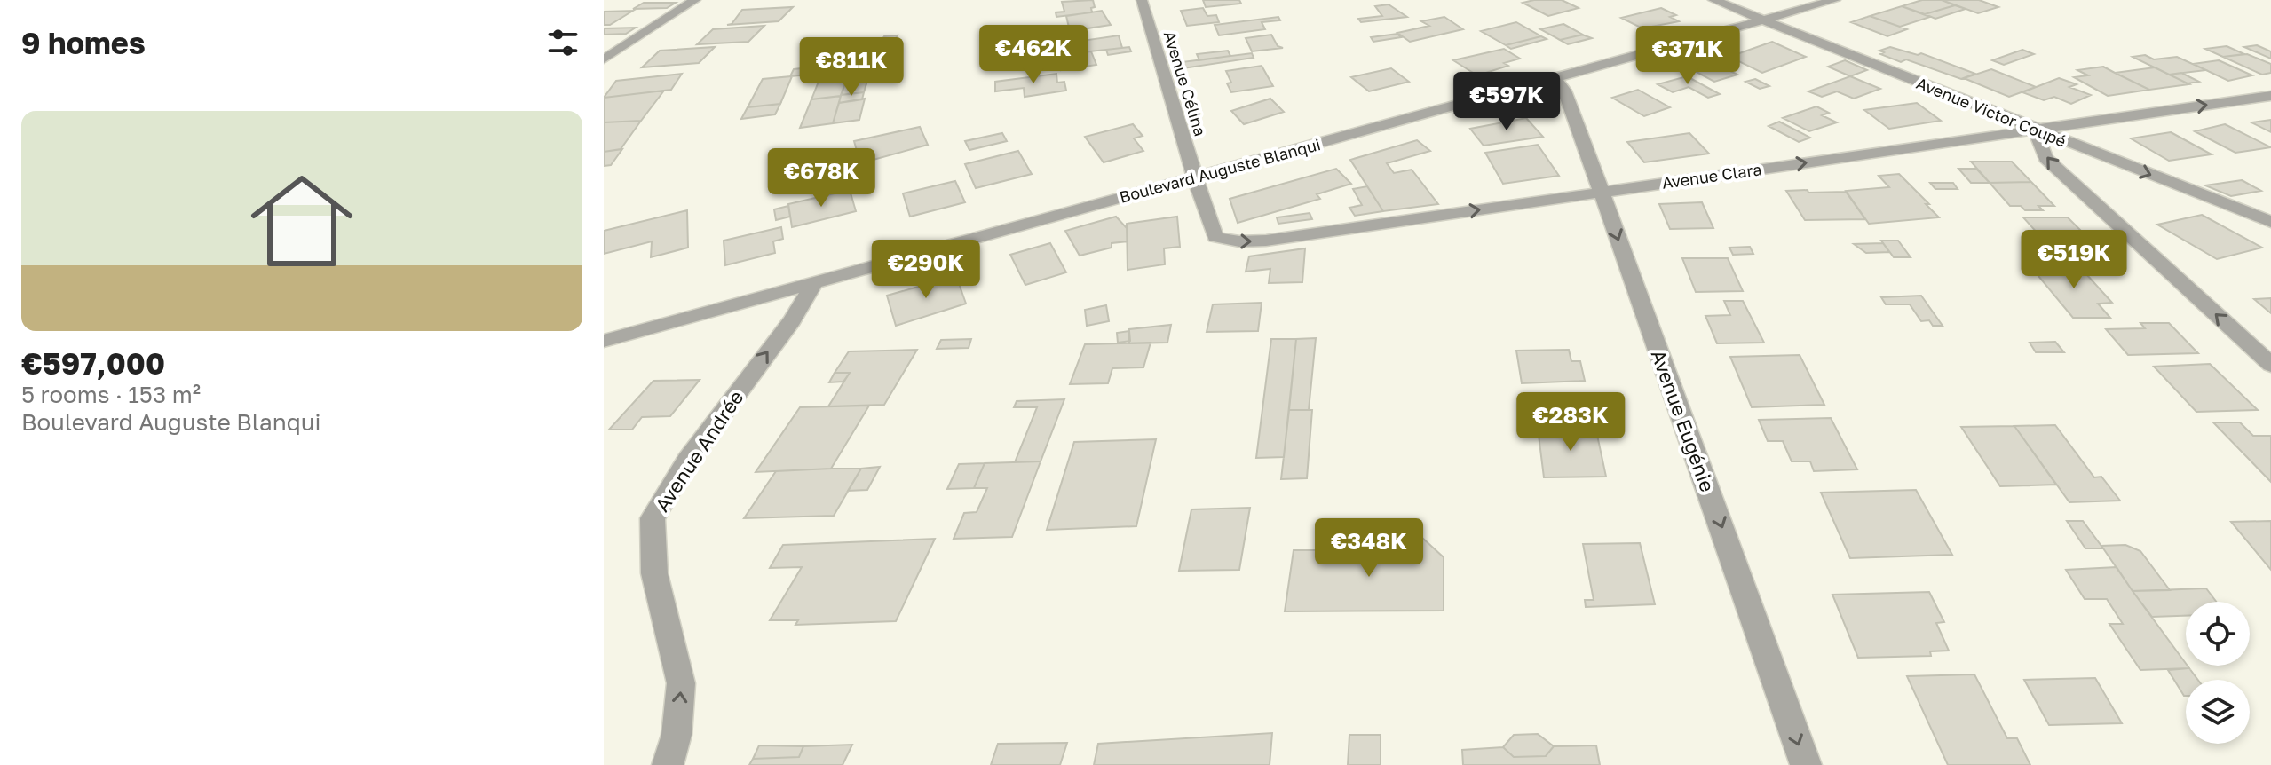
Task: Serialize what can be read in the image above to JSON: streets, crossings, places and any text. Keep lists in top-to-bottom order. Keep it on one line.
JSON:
{"streets":{"street":["Avenue Célina","Avenue Victor Coupé","Boulevard Auguste Blanqui","Avenue Clara","Avenue Eugénie","Avenue Andrée"]},"crossings":[["Avenue Célina","Boulevard Auguste Blanqui"],["Avenue Célina","Avenue Clara"],["Avenue Victor Coupé","Boulevard Auguste Blanqui"],["Avenue Victor Coupé","Avenue Clara"],["Boulevard Auguste Blanqui","Avenue Clara"],["Boulevard Auguste Blanqui","Avenue Eugénie"],["Boulevard Auguste Blanqui","Avenue Andrée"],["Avenue Clara","Avenue Eugénie"]],"one_way":["Avenue Clara","Avenue Eugénie","Avenue Andrée"],"page":{"heading":"9 homes","price":["€462K","€371K","€811K","€597K","€678K","€519K","€290K","€283K","€348K"],"list":[{"name":"€597,000","note":"5 rooms · 153 m² · Boulevard Auguste Blanqui"}]}}
